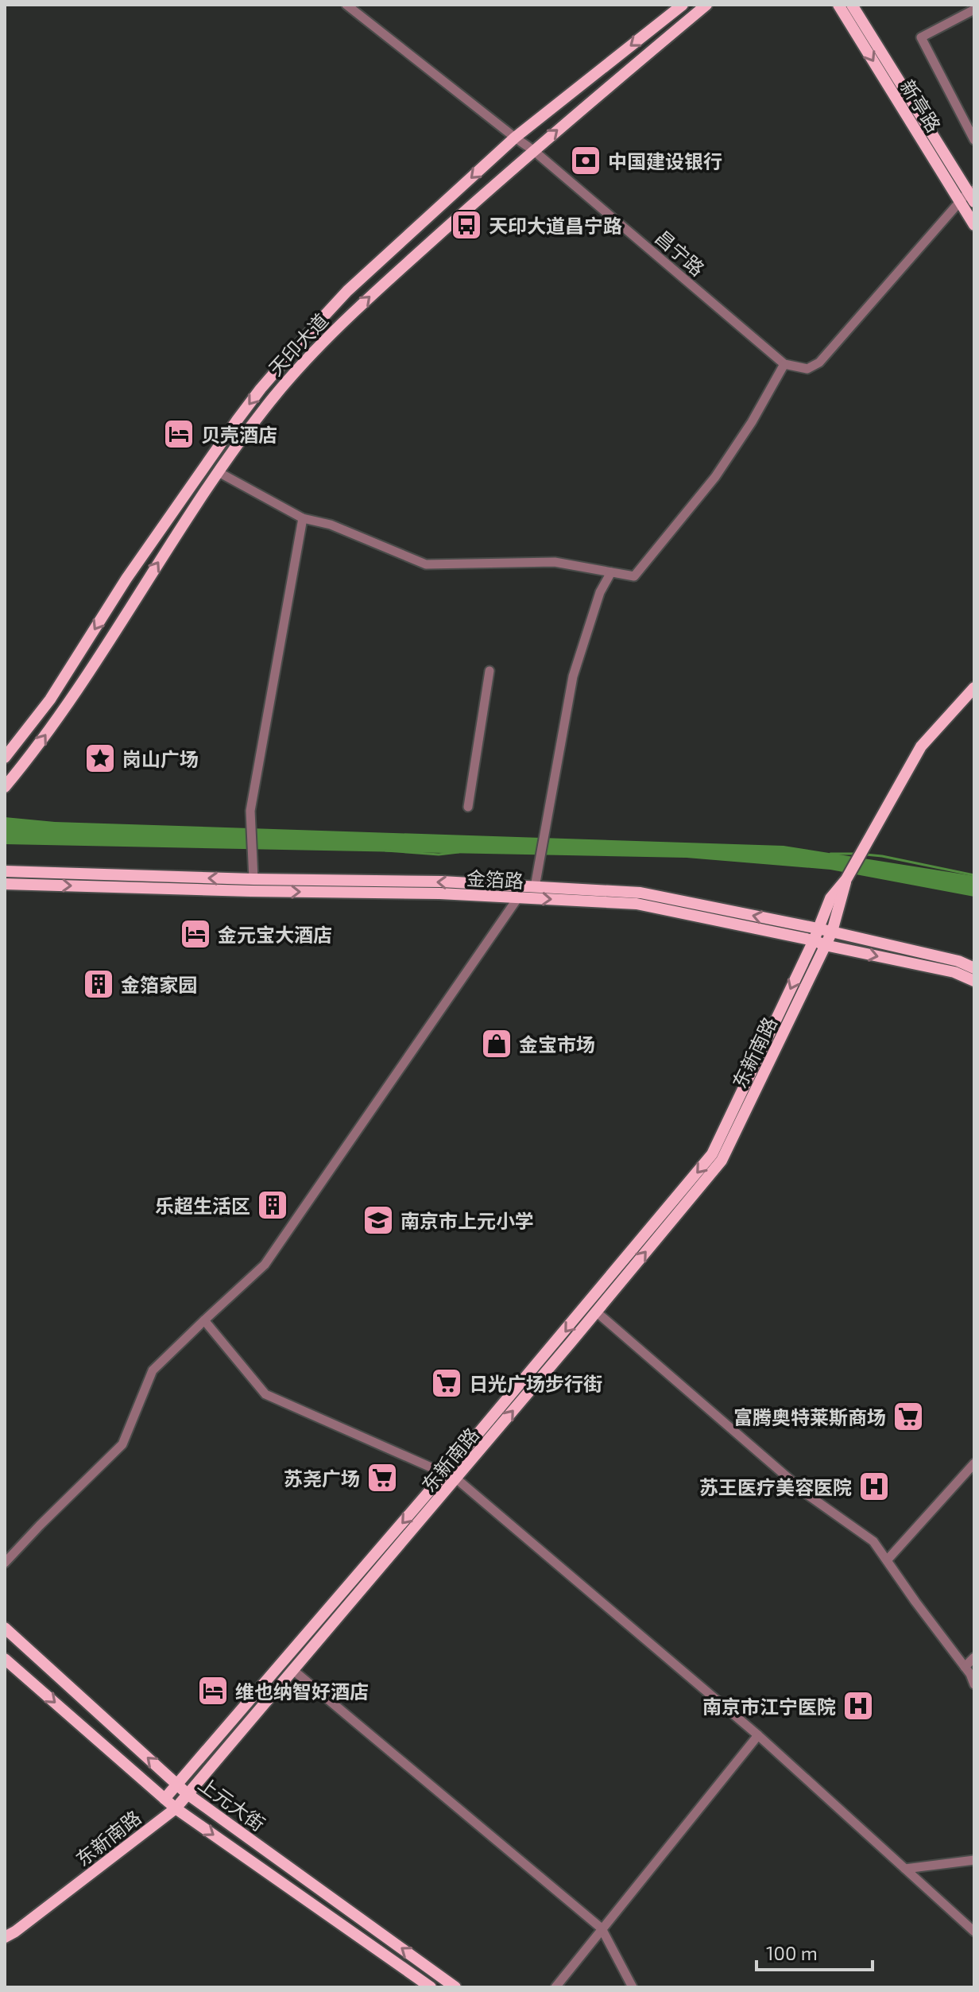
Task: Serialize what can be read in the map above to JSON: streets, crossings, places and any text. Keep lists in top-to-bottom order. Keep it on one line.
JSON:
{"streets":{"main road":["新亭路","天印大道","金箔路","东新南路","上元大街"],"street":["昌宁路"]},"crossings":[["昌宁路","天印大道"],["金箔路","东新南路"],["东新南路","上元大街"]],"places":{"bank":["中国建设银行"],"bus stop":["天印大道昌宁路"],"hotel":["贝壳酒店","金元宝大酒店","维也纳智好酒店"],"place":["岗山广场"],"building":["金箔家园","乐超生活区"],"shop":["金宝市场"],"school or university":["南京市上元小学"],"supermarket":["日光广场步行街","富腾奥特莱斯商场","苏尧广场"],"hospital":["苏王医疗美容医院","南京市江宁医院"]},"scale_bar":"100 m"}
